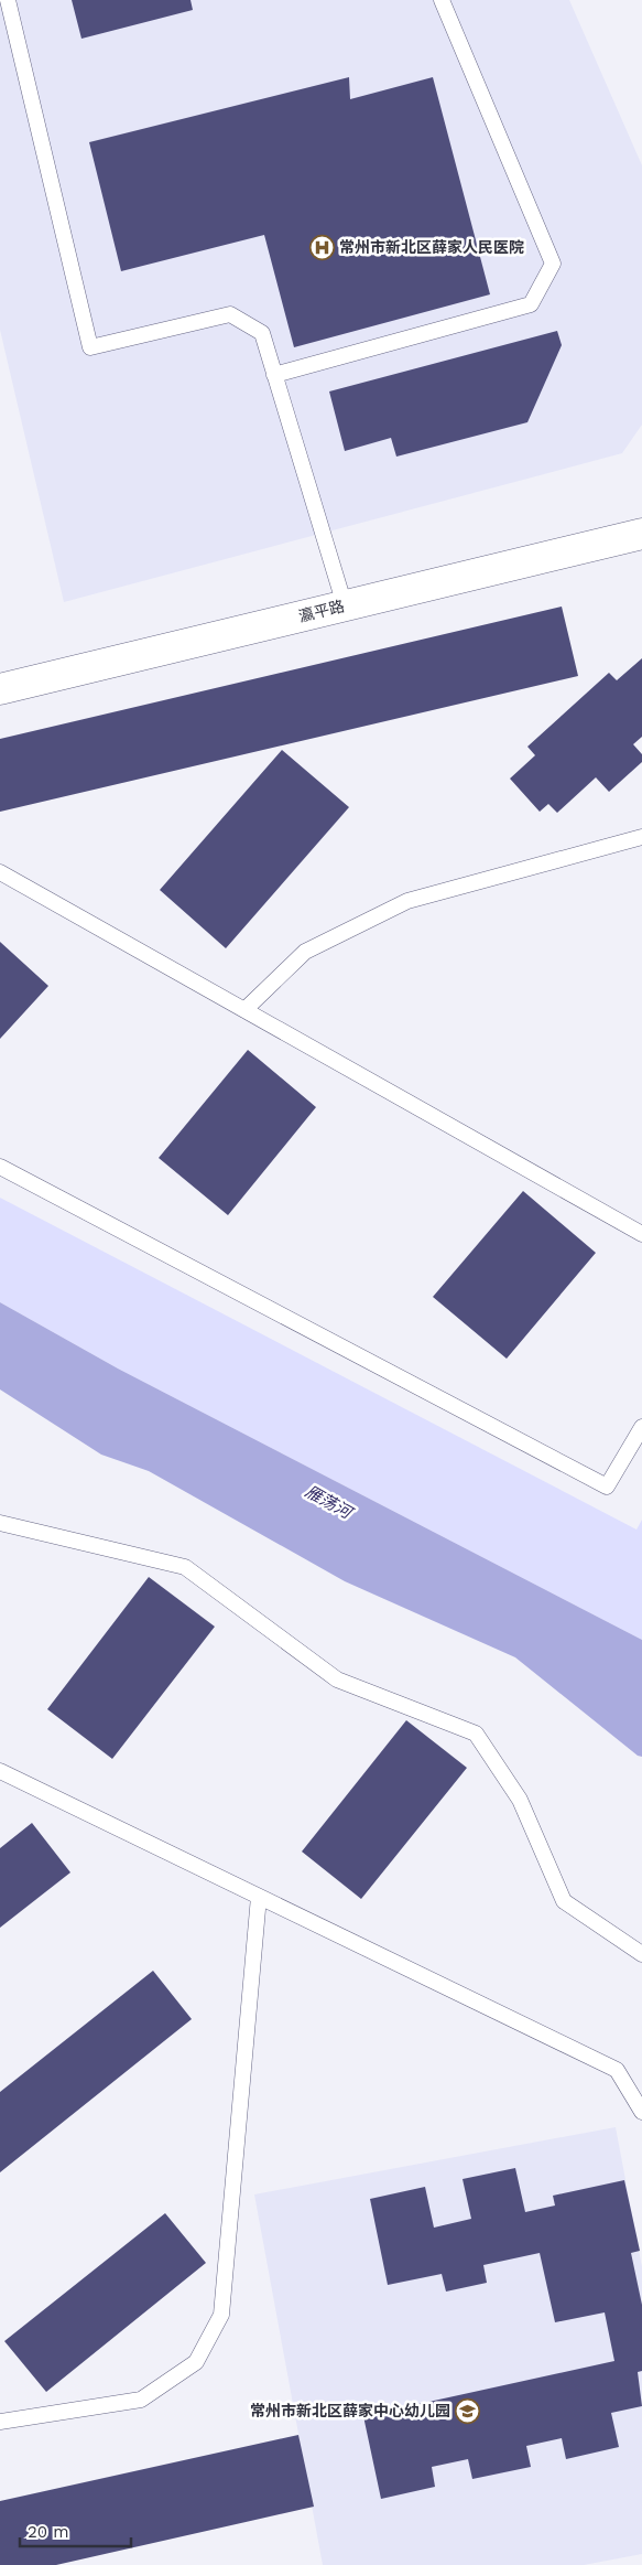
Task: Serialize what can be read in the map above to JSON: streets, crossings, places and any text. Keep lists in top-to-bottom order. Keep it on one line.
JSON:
{"streets":{"street":["瀛平路"]},"water":["雁荡河"],"places":{"hospital":["常州市新北区薛家人民医院"],"school or university":["常州市新北区薛家中心幼儿园"]},"scale_bar":"20 m"}
